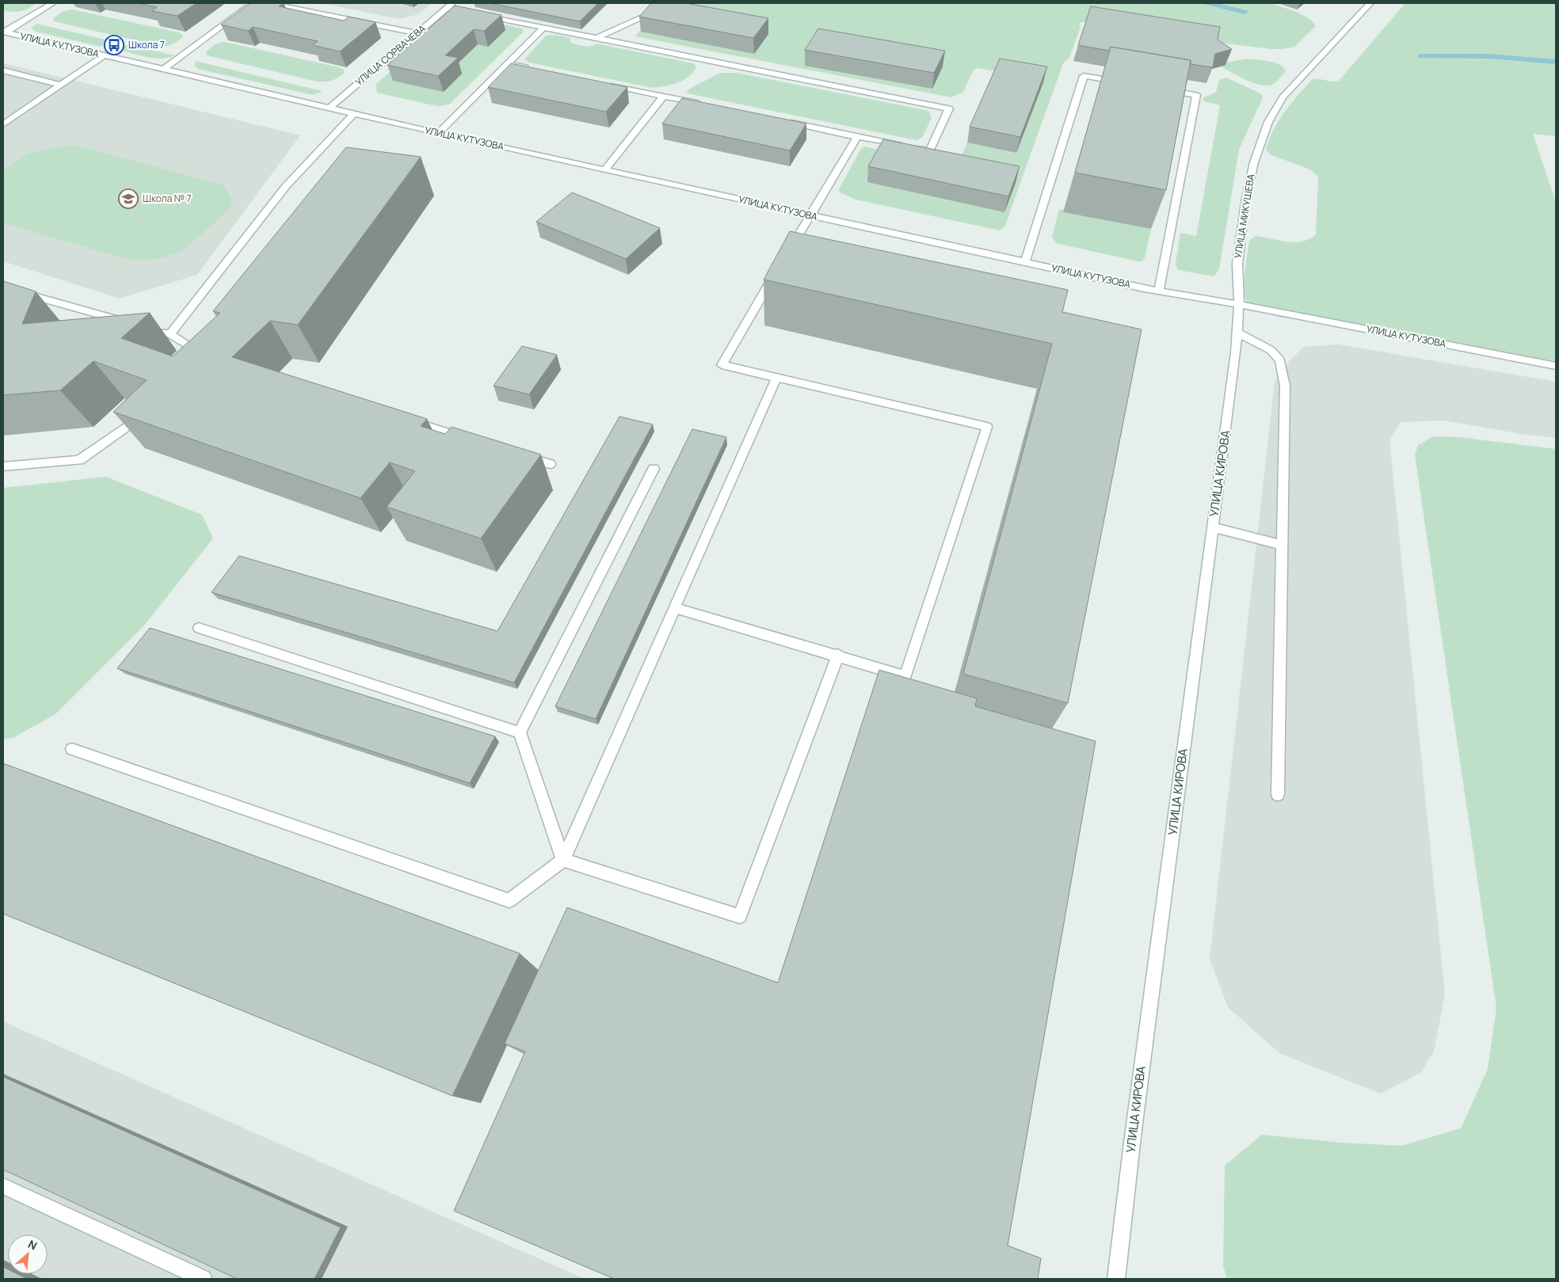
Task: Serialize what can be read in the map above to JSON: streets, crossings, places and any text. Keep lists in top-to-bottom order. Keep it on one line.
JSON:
{"streets":{"street":["УЛИЦА КУТУЗОВА","УЛИЦА СОРВАЧЕВА","УЛИЦА МИКУШЕВА","УЛИЦА КИРОВА"]},"crossings":[["УЛИЦА КУТУЗОВА","УЛИЦА СОРВАЧЕВА"],["УЛИЦА КУТУЗОВА","УЛИЦА МИКУШЕВА"],["УЛИЦА КУТУЗОВА","УЛИЦА КИРОВА"],["УЛИЦА МИКУШЕВА","УЛИЦА КИРОВА"]],"places":{"bus stop":["Школа 7"],"school or university":["Школа № 7"]},"north":"top right"}
